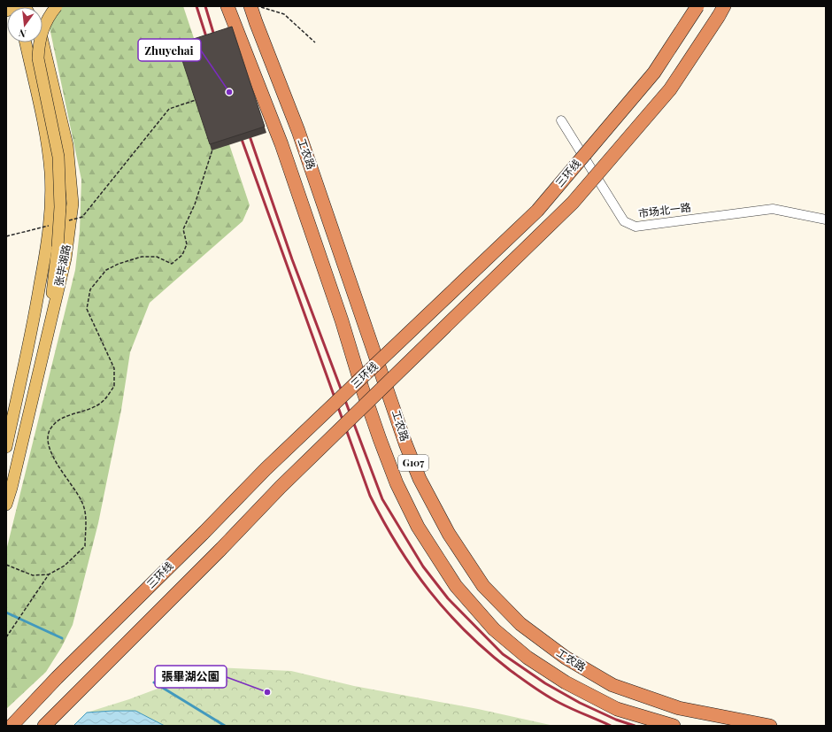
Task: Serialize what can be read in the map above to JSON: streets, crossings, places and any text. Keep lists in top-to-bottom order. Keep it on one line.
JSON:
{"streets":{"highway":["工农路","三环线","G107"],"main road":["张毕湖路"],"street":["市场北一路"]},"places":["Zhuyehai","張畢湖公園"],"north":"bottom"}
